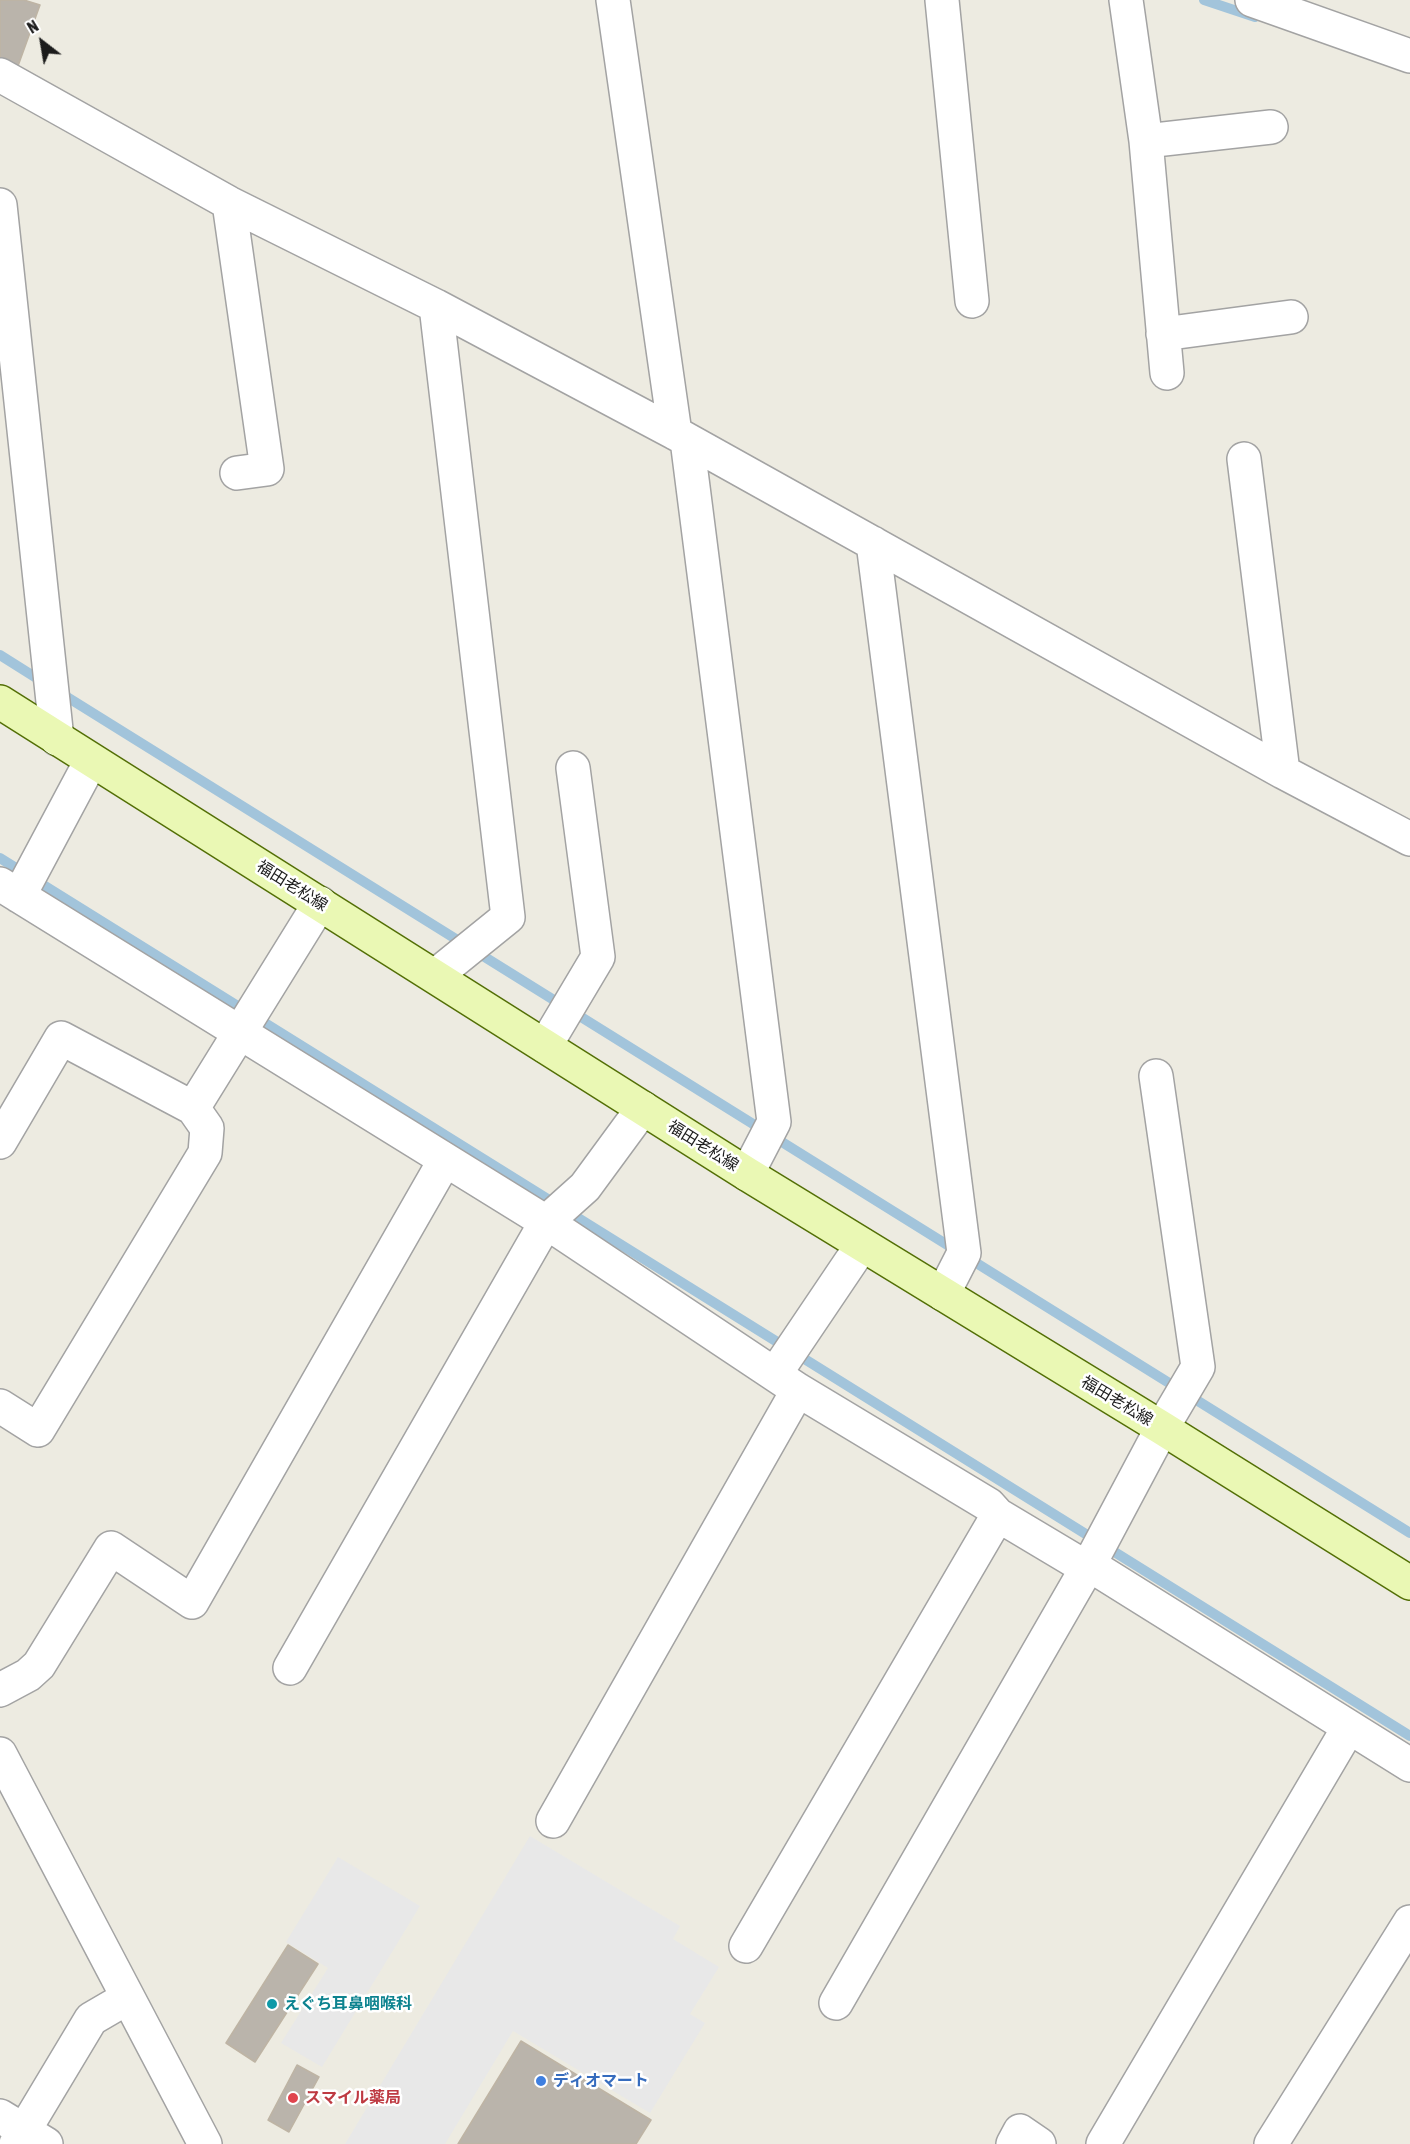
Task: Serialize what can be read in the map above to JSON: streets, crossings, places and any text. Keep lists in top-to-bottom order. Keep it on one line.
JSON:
{"streets":{"main road":["福田老松線"]},"places":["えぐち耳鼻咽喉科","ディオマート","スマイル薬局"],"north":"top left"}
